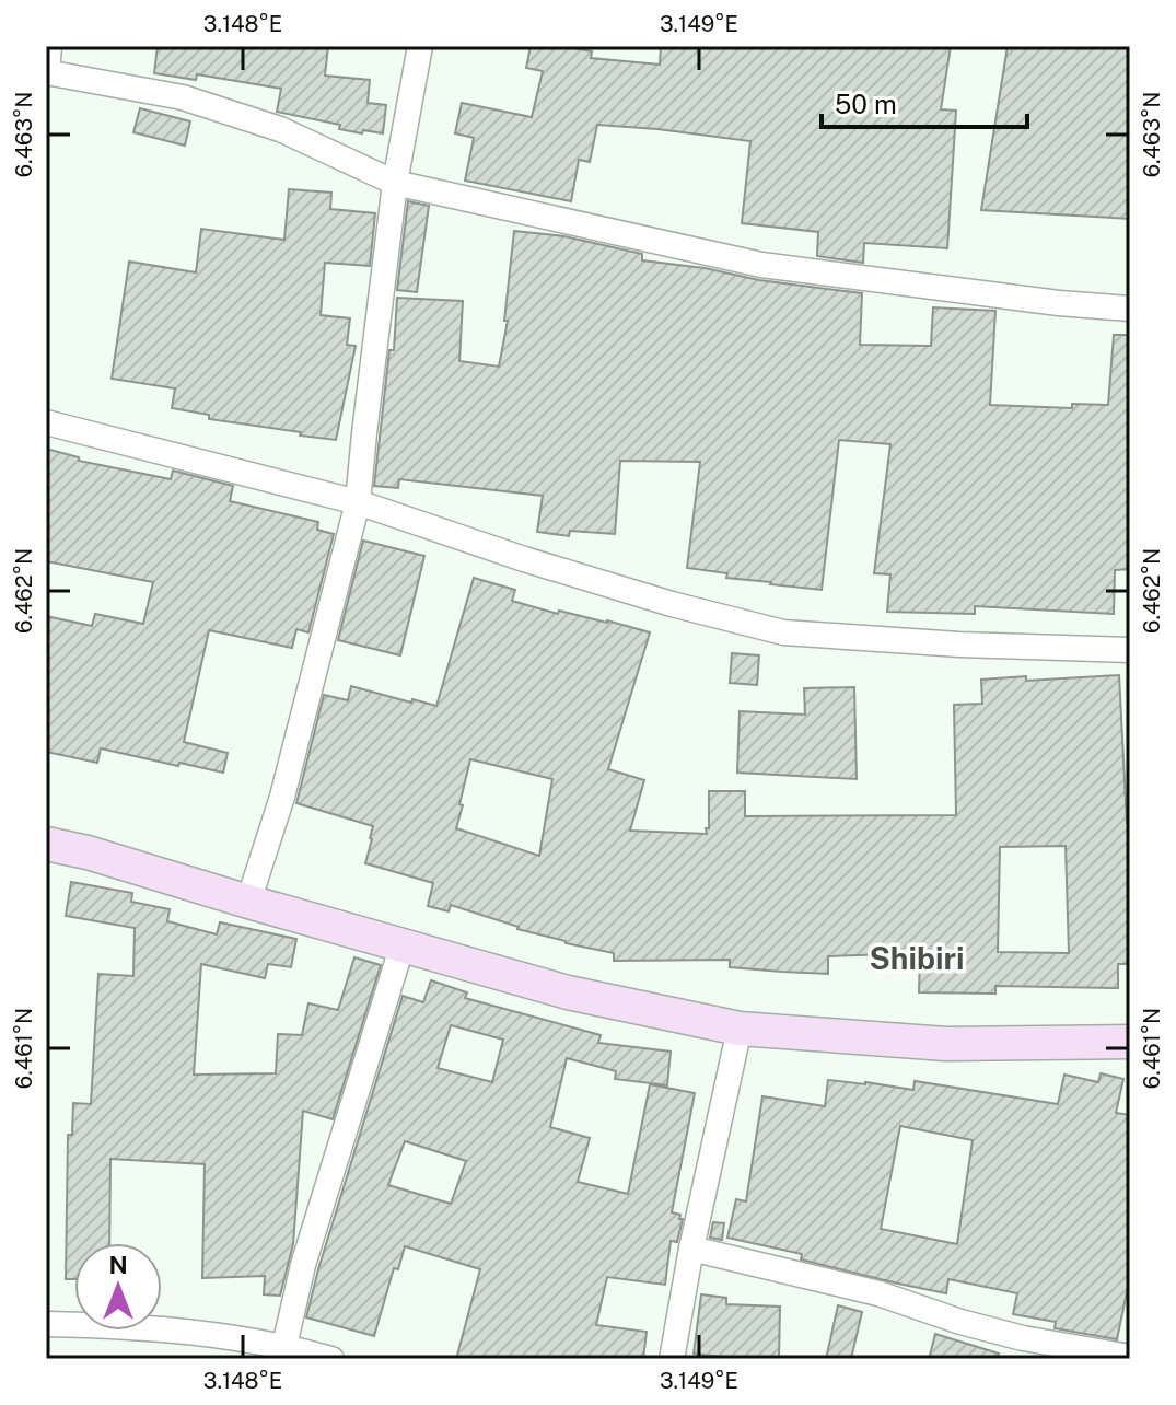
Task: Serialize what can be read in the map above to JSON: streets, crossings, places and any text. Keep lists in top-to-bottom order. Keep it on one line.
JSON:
{"districts":["Shibiri"],"scale_bar":"50 m","north":"top","coordinates":["3.148°E","3.149°E","6.463°N","6.462°N","6.461°N"]}
